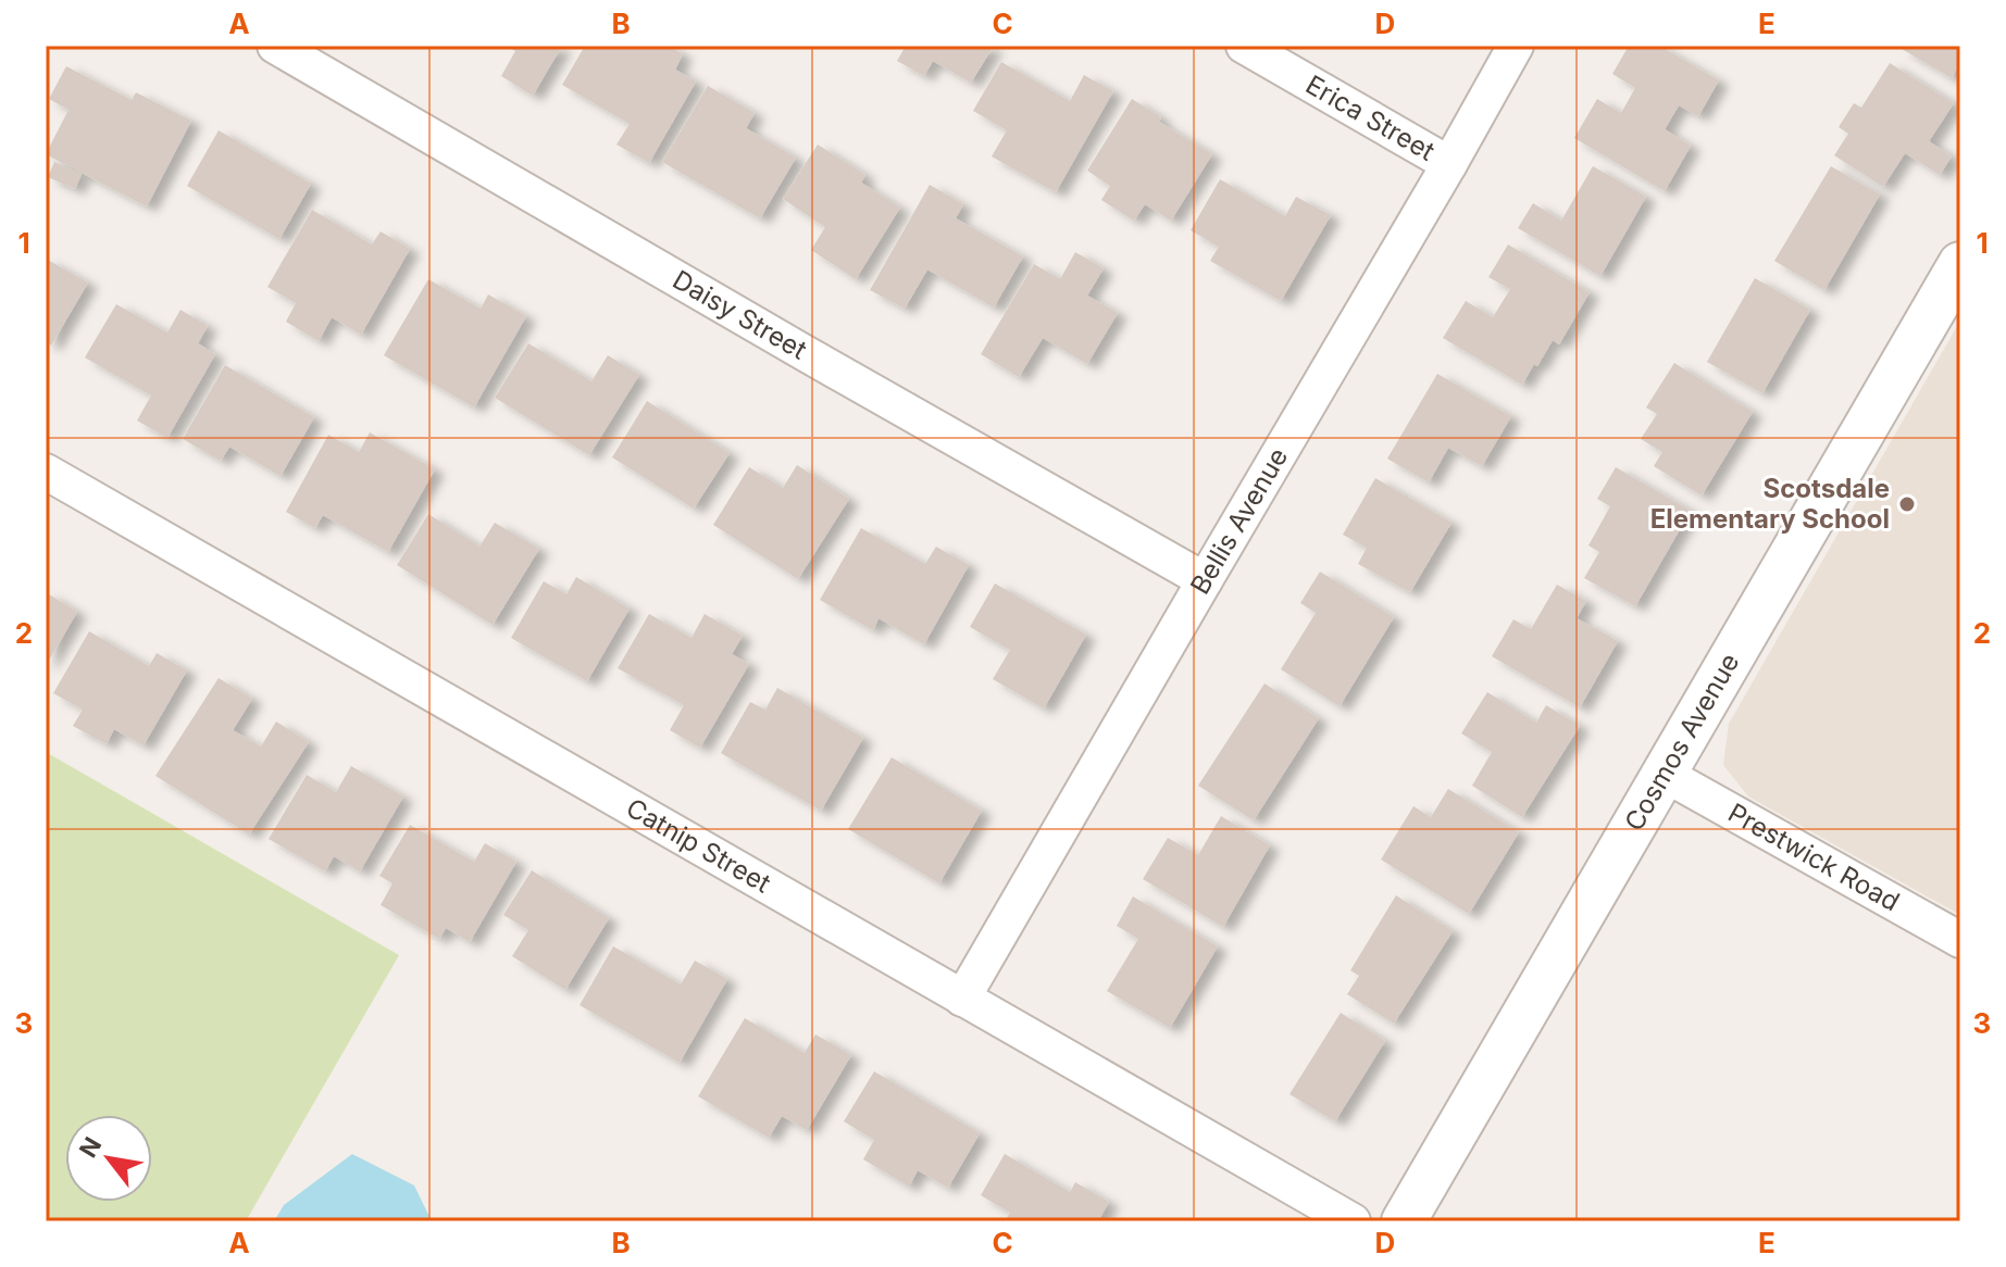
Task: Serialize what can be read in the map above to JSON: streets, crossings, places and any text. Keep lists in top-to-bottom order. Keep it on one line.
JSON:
{"streets":{"street":["Erica Street","Daisy Street","Bellis Avenue","Cosmos Avenue","Catnip Street","Prestwick Road"]},"crossings":[["Erica Street","Bellis Avenue"],["Daisy Street","Bellis Avenue"],["Bellis Avenue","Catnip Street"],["Cosmos Avenue","Prestwick Road"]],"places":["Scotsdale Elementary School"],"north":"top left","grid":{"columns":["A","B","C","D","E"],"rows":["1","2","3"]}}
